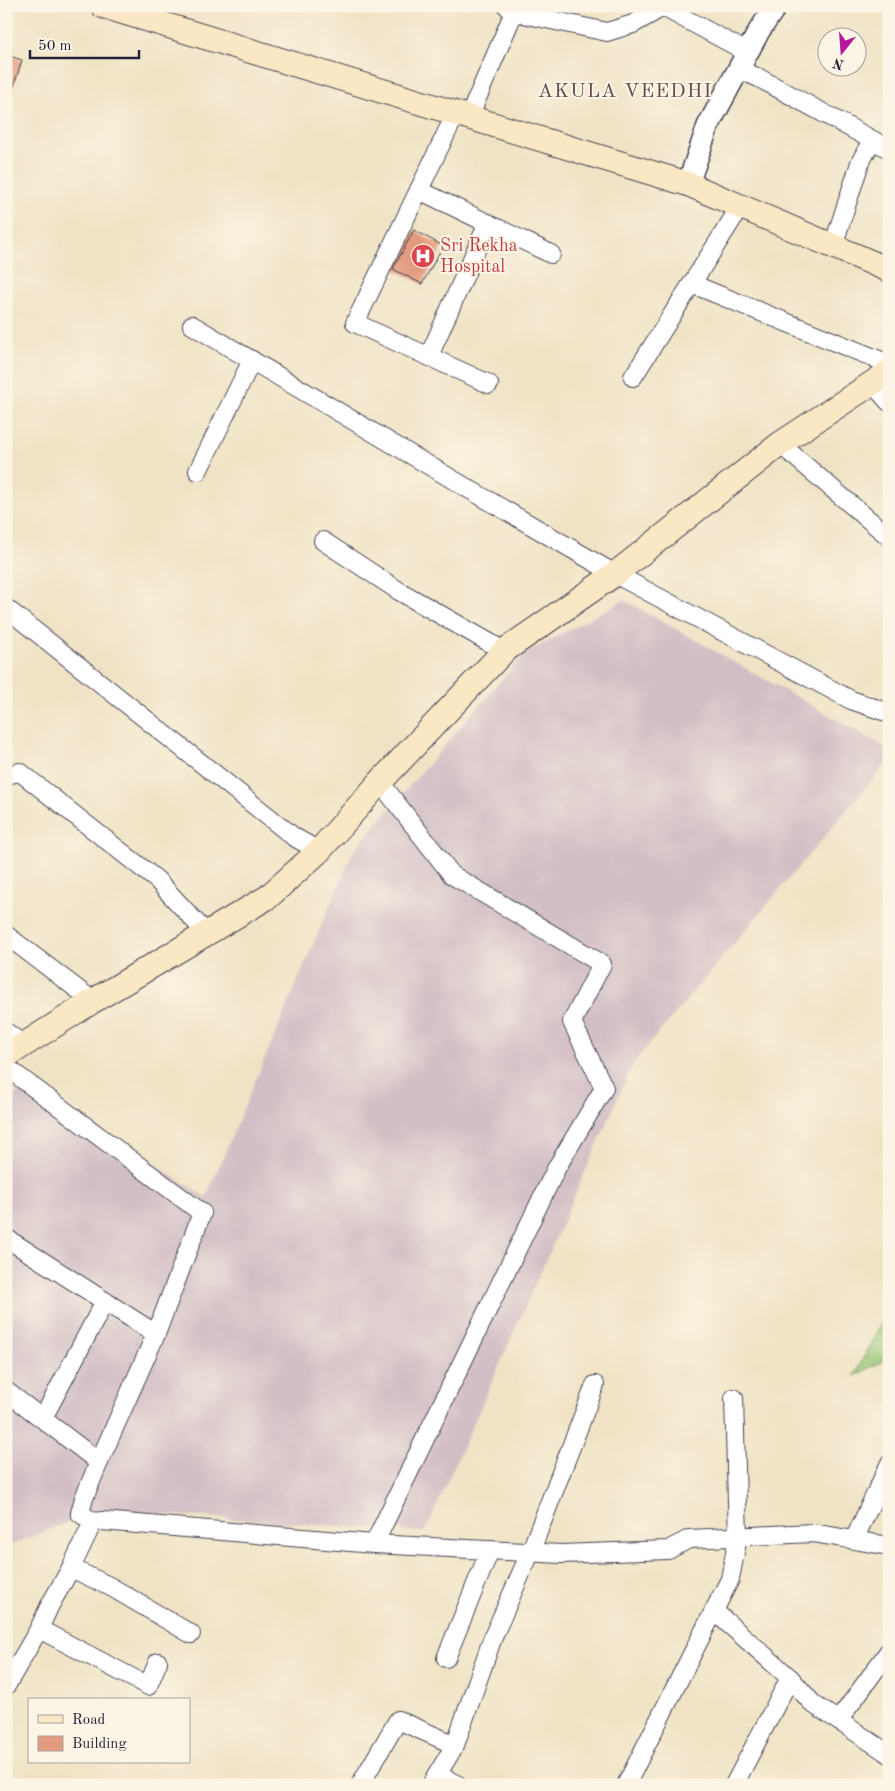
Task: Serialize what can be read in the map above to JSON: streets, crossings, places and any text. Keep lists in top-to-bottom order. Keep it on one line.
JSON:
{"districts":["AKULA VEEDHI"],"places":{"hospital":["Sri Rekha Hospital"]},"legend":["Road","Building"],"scale_bar":"50 m","north":"bottom"}
